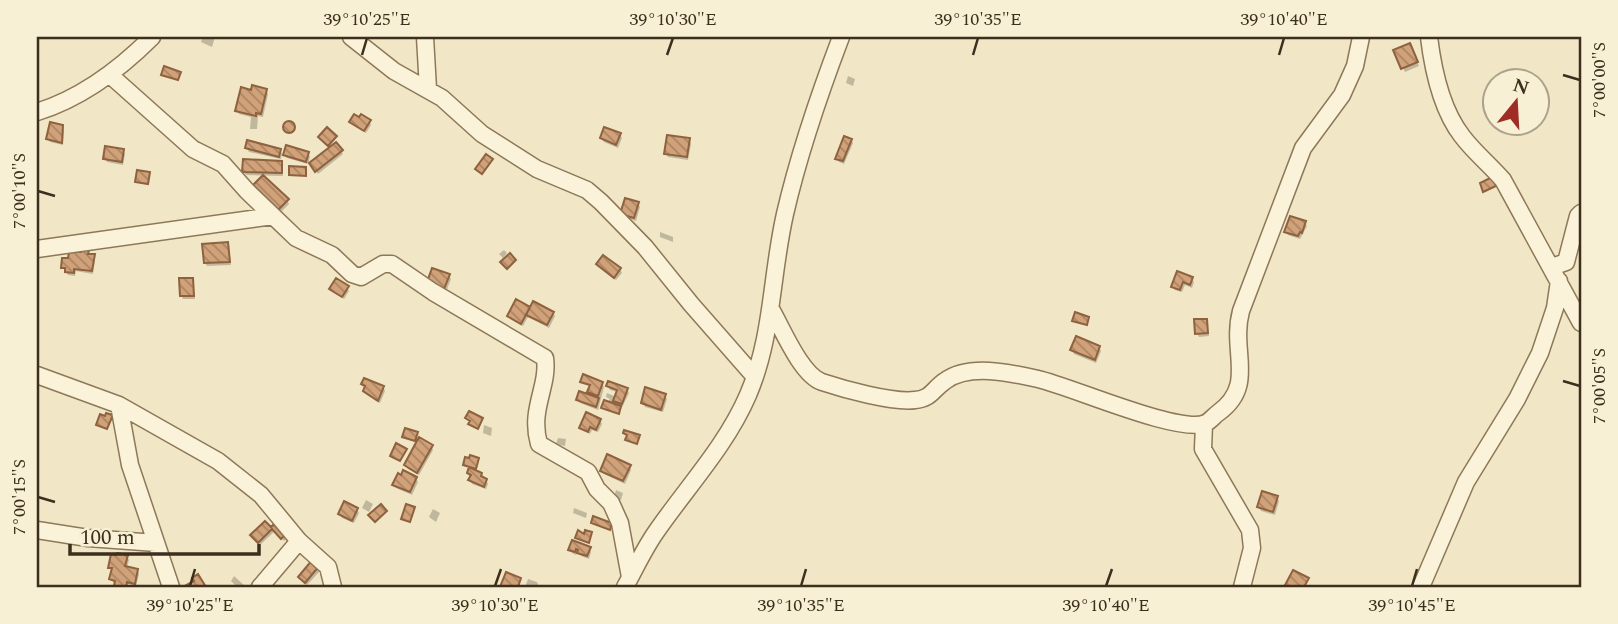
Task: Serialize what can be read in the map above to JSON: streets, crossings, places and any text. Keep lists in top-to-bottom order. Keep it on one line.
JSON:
{"scale_bar":"100 m","north":"top","coordinates":["39°10'25\"E","39°10'30\"E","39°10'35\"E","39°10'40\"E","7°00'00\"S","7°00'10\"S","7°00'05\"S","7°00'15\"S","39°10'45\"E"]}
